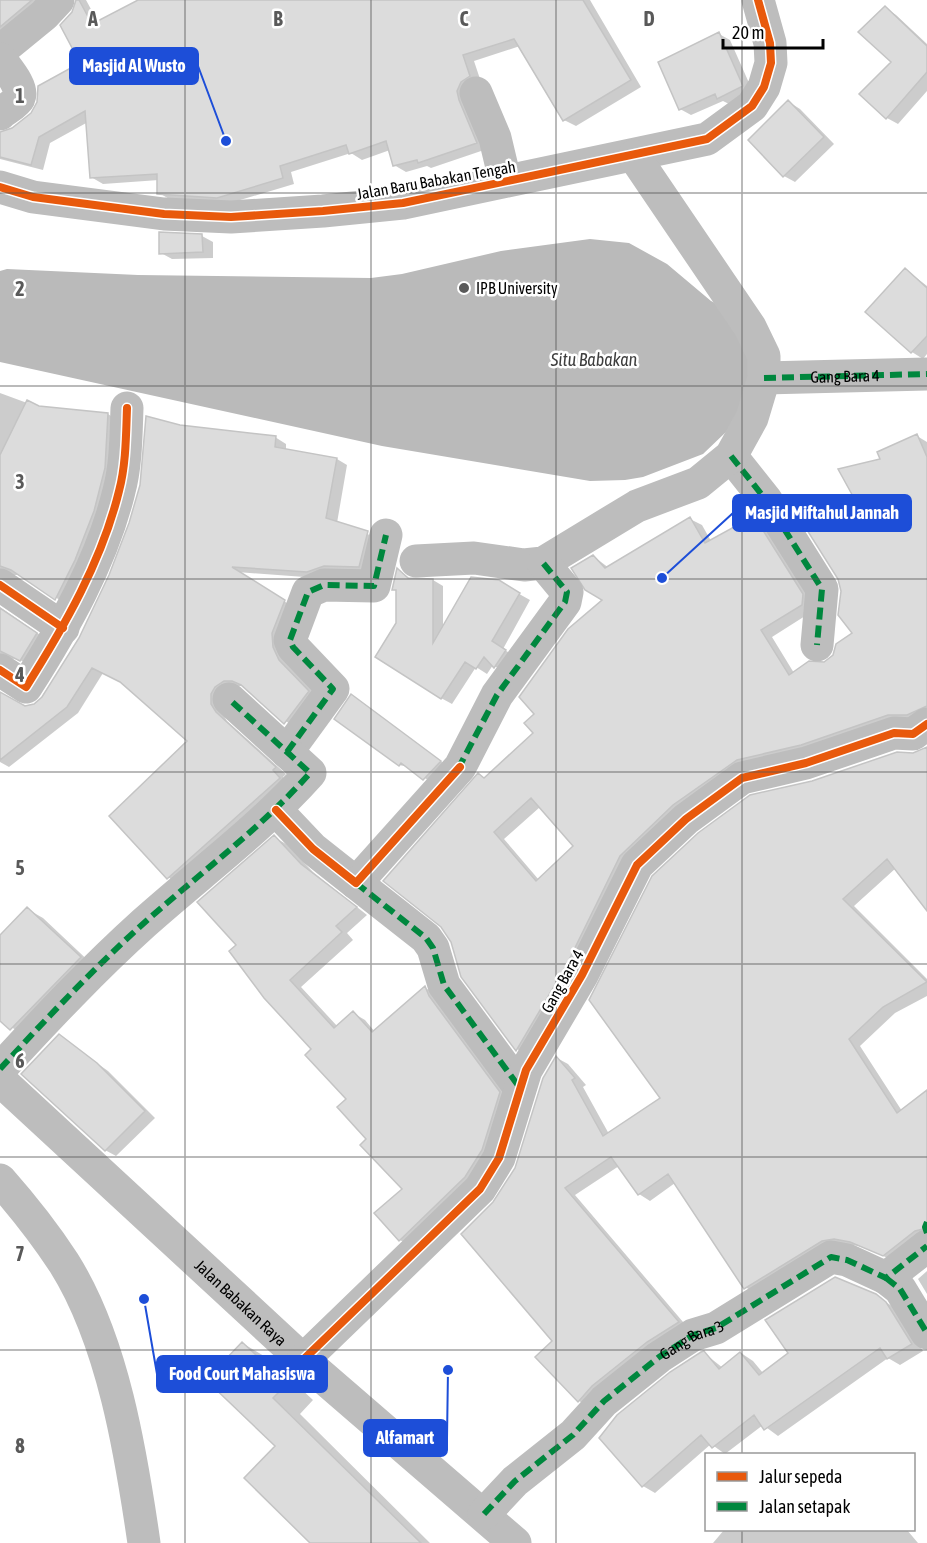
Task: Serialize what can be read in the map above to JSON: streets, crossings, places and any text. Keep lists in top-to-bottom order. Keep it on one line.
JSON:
{"streets":{"street":["Jalan Baru Babakan Tengah","Gang Bara 4","Jalan Babakan Raya","Gang Bara 3"]},"crossings":[["Gang Bara 4","Jalan Babakan Raya"],["Jalan Babakan Raya","Gang Bara 3"]],"water":["Situ Babakan"],"places":["Masjid Al Wusto","IPB University","Masjid Miftahul Jannah","Food Court Mahasiswa","Alfamart"],"legend":["Jalur sepeda","Jalan setapak"],"scale_bar":"20 m","grid":{"columns":["A","B","C","D"],"rows":["1","2","3","4","5","6","7","8"]}}
